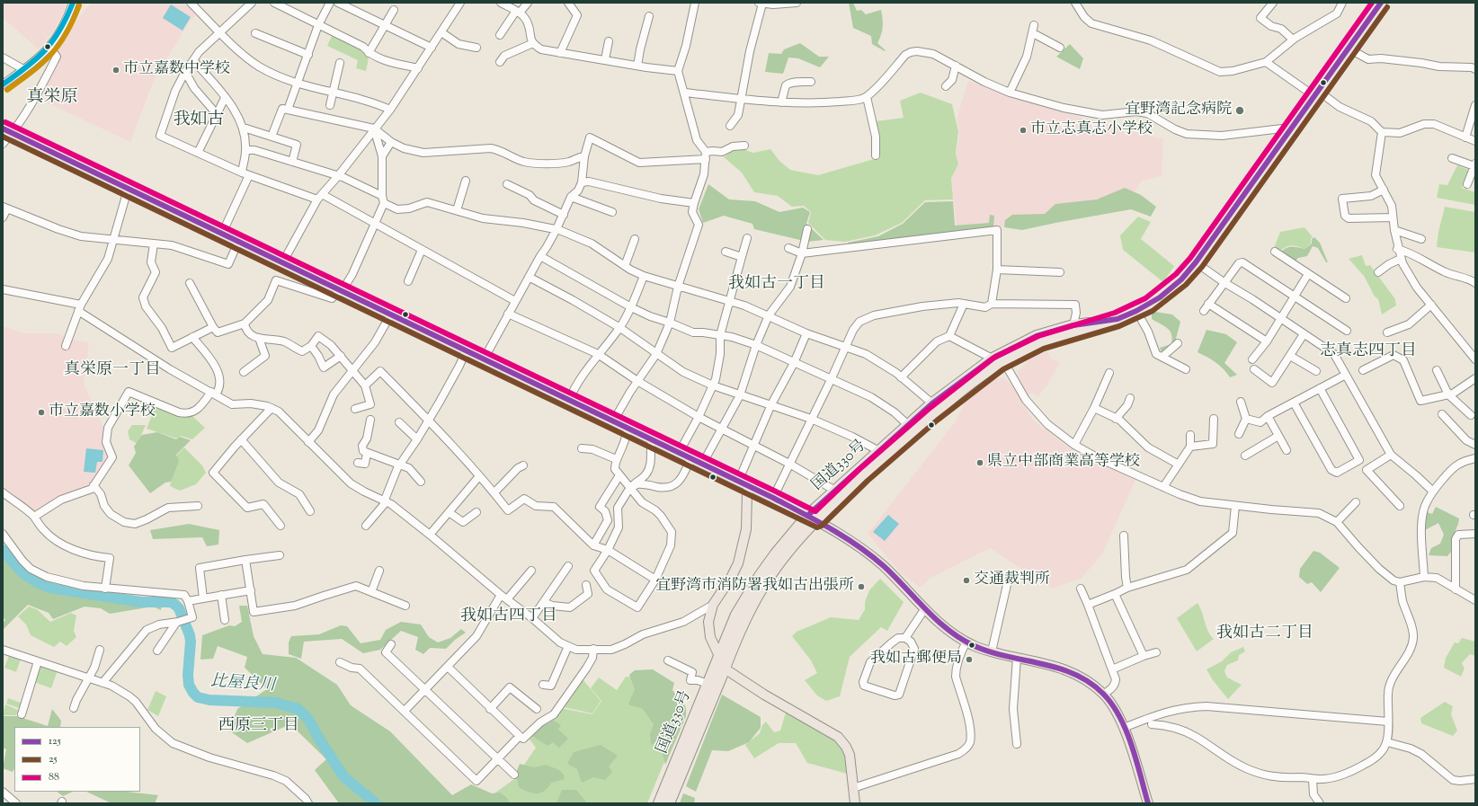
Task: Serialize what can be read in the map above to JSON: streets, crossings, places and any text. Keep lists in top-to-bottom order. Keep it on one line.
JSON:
{"streets":{"highway":["国道330号"]},"districts":["真栄原","我如古","我如古一丁目","志真志四丁目","真栄原一丁目","我如古四丁目","我如古二丁目","西原三丁目"],"water":["比屋良川"],"places":["市立嘉数中学校","宜野湾記念病院","市立志真志小学校","市立嘉数小学校","県立中部商業高等学校","交通裁判所","宜野湾市消防署我如古出張所","我如古郵便局"],"lines":["transit line 125","transit line 88","transit line 25"],"legend":["125","25","88"]}
